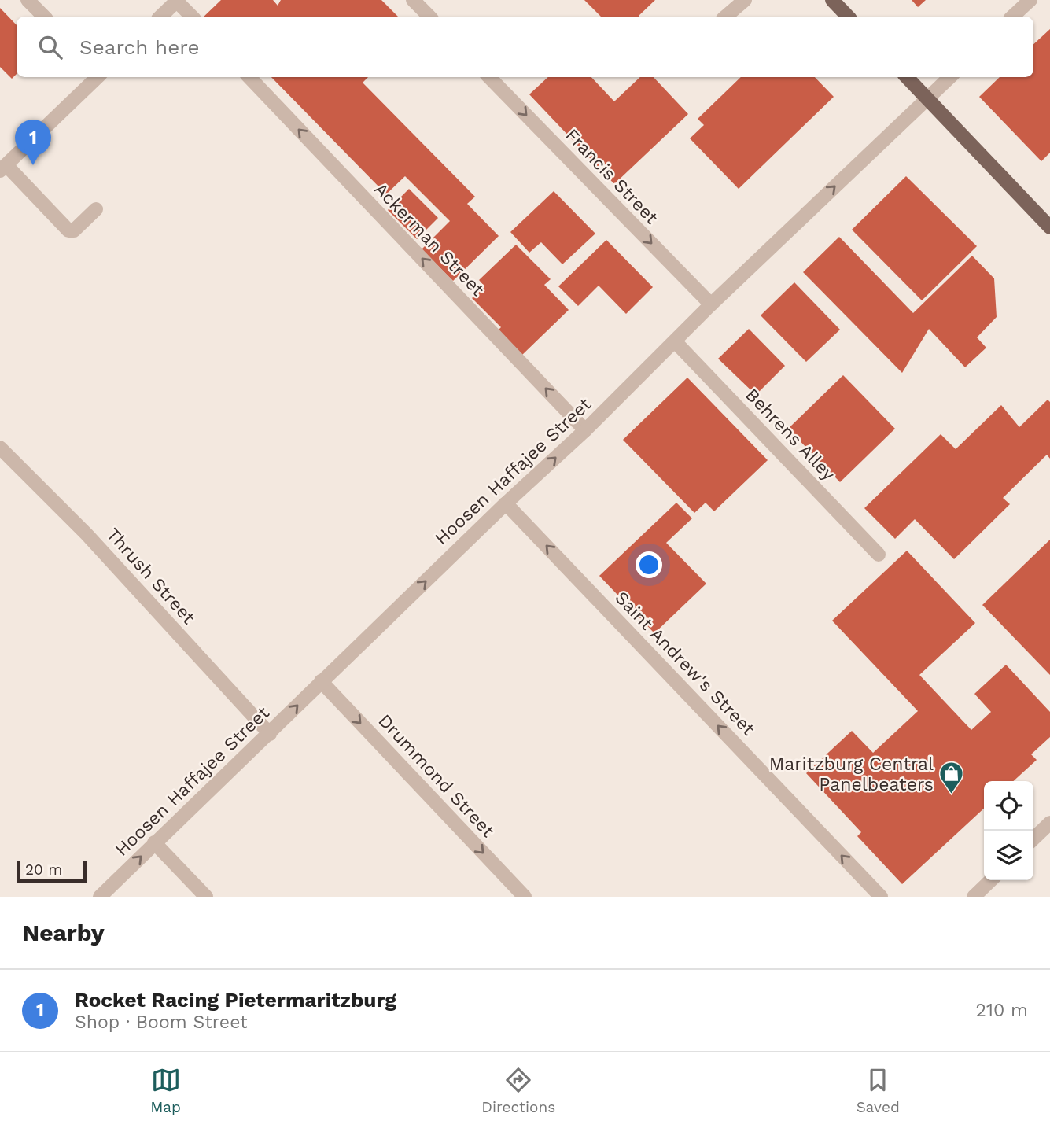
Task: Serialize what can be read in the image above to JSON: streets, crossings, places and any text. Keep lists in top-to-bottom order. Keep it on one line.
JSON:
{"streets":{"street":["Francis Street","Ackerman Street","Behrens Alley","Hoosen Haffajee Street","Thrush Street","Saint Andrew's Street","Drummond Street"]},"crossings":[["Francis Street","Hoosen Haffajee Street"],["Ackerman Street","Hoosen Haffajee Street"],["Behrens Alley","Hoosen Haffajee Street"],["Hoosen Haffajee Street","Thrush Street"],["Hoosen Haffajee Street","Saint Andrew's Street"],["Hoosen Haffajee Street","Drummond Street"]],"one_way":["Francis Street","Ackerman Street","Hoosen Haffajee Street","Saint Andrew's Street","Drummond Street"],"places":{"shop":["Maritzburg Central Panelbeaters"]},"scale_bar":"20 m","page":{"search":"Search here","pins":"1","scale":"20 m","heading":"Nearby","list":[{"mark":"1","name":"Rocket Racing Pietermaritzburg","note":"Shop · Boom Street","value":"210 m"}],"nav":["Map","Directions","Saved"]}}
